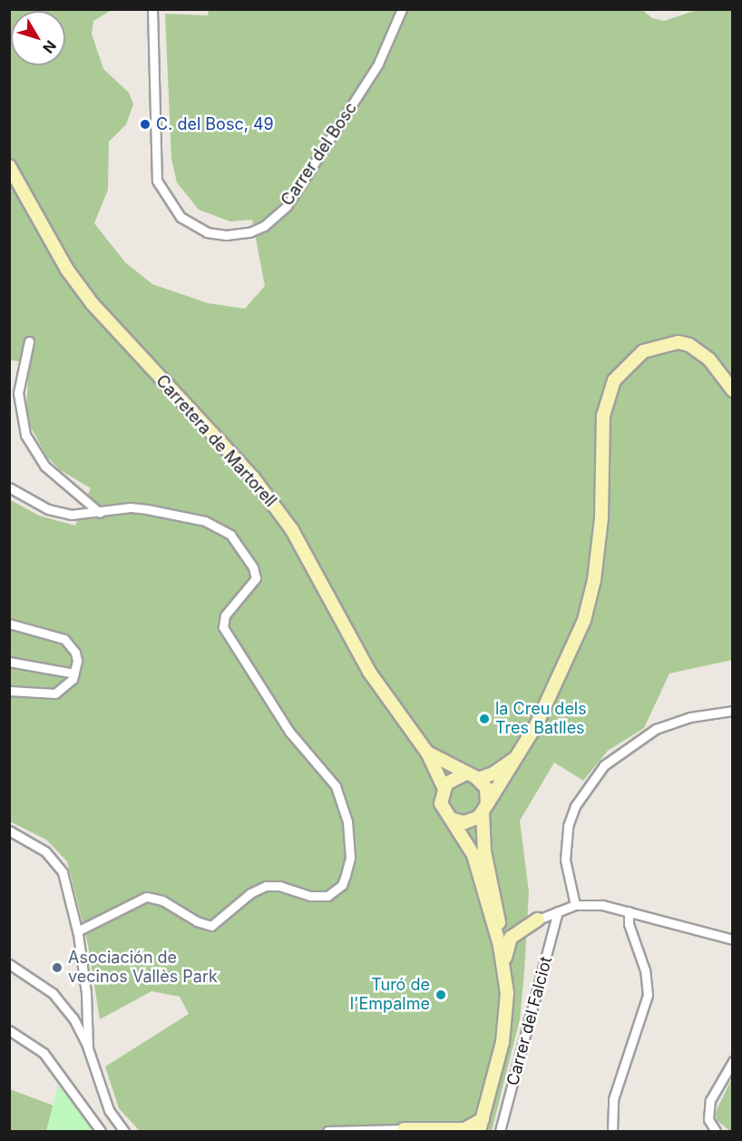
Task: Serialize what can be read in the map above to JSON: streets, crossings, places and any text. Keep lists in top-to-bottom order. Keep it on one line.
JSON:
{"streets":{"main road":["Carretera de Martorell"],"street":["Carrer del Bosc","Carrer del Falciot"]},"places":["C. del Bosc, 49","la Creu dels Tres Batlles","Asociación de vecinos Vallès Park","Turó de l'Empalme"],"north":"bottom right"}
